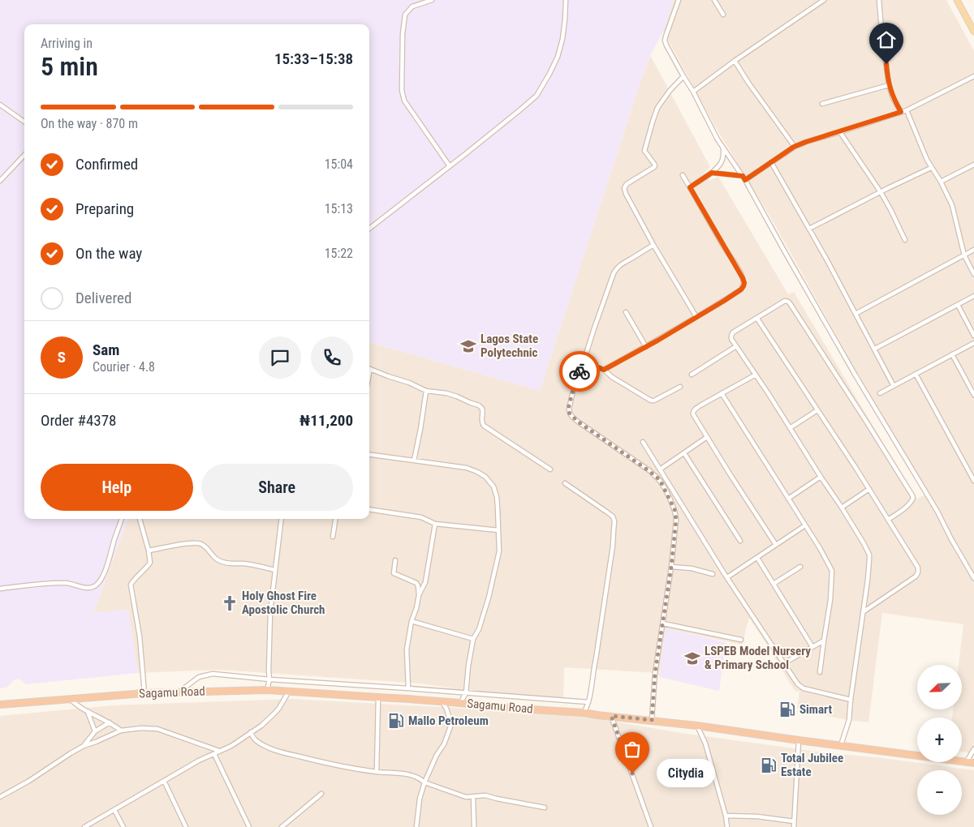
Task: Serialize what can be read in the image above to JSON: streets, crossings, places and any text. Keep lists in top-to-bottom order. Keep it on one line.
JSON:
{"streets":{"highway":["Sagamu Road"]},"places":{"school or university":["Lagos State Polytechnic","LSPEB Model Nursery & Primary School"],"church":["Holy Ghost Fire Apostolic Church"],"fuel station":["Simart","Mallo Petroleum","Total Jubilee Estate"],"other":["Citydia"]},"north":"bottom left","page":{"heading":["5 min","Arriving in","15:33–15:38"],"panel":["Sam","Courier · 4.8","Order #4378","₦11,200"],"bar":"On the way · 870 m","list":[["Confirmed","15:04"],["Preparing","15:13"],["On the way","15:22"],"Delivered"],"round":"S","buttons":["Help","Share"],"map_buttons":["+","−"],"bubble":"Citydia"}}
